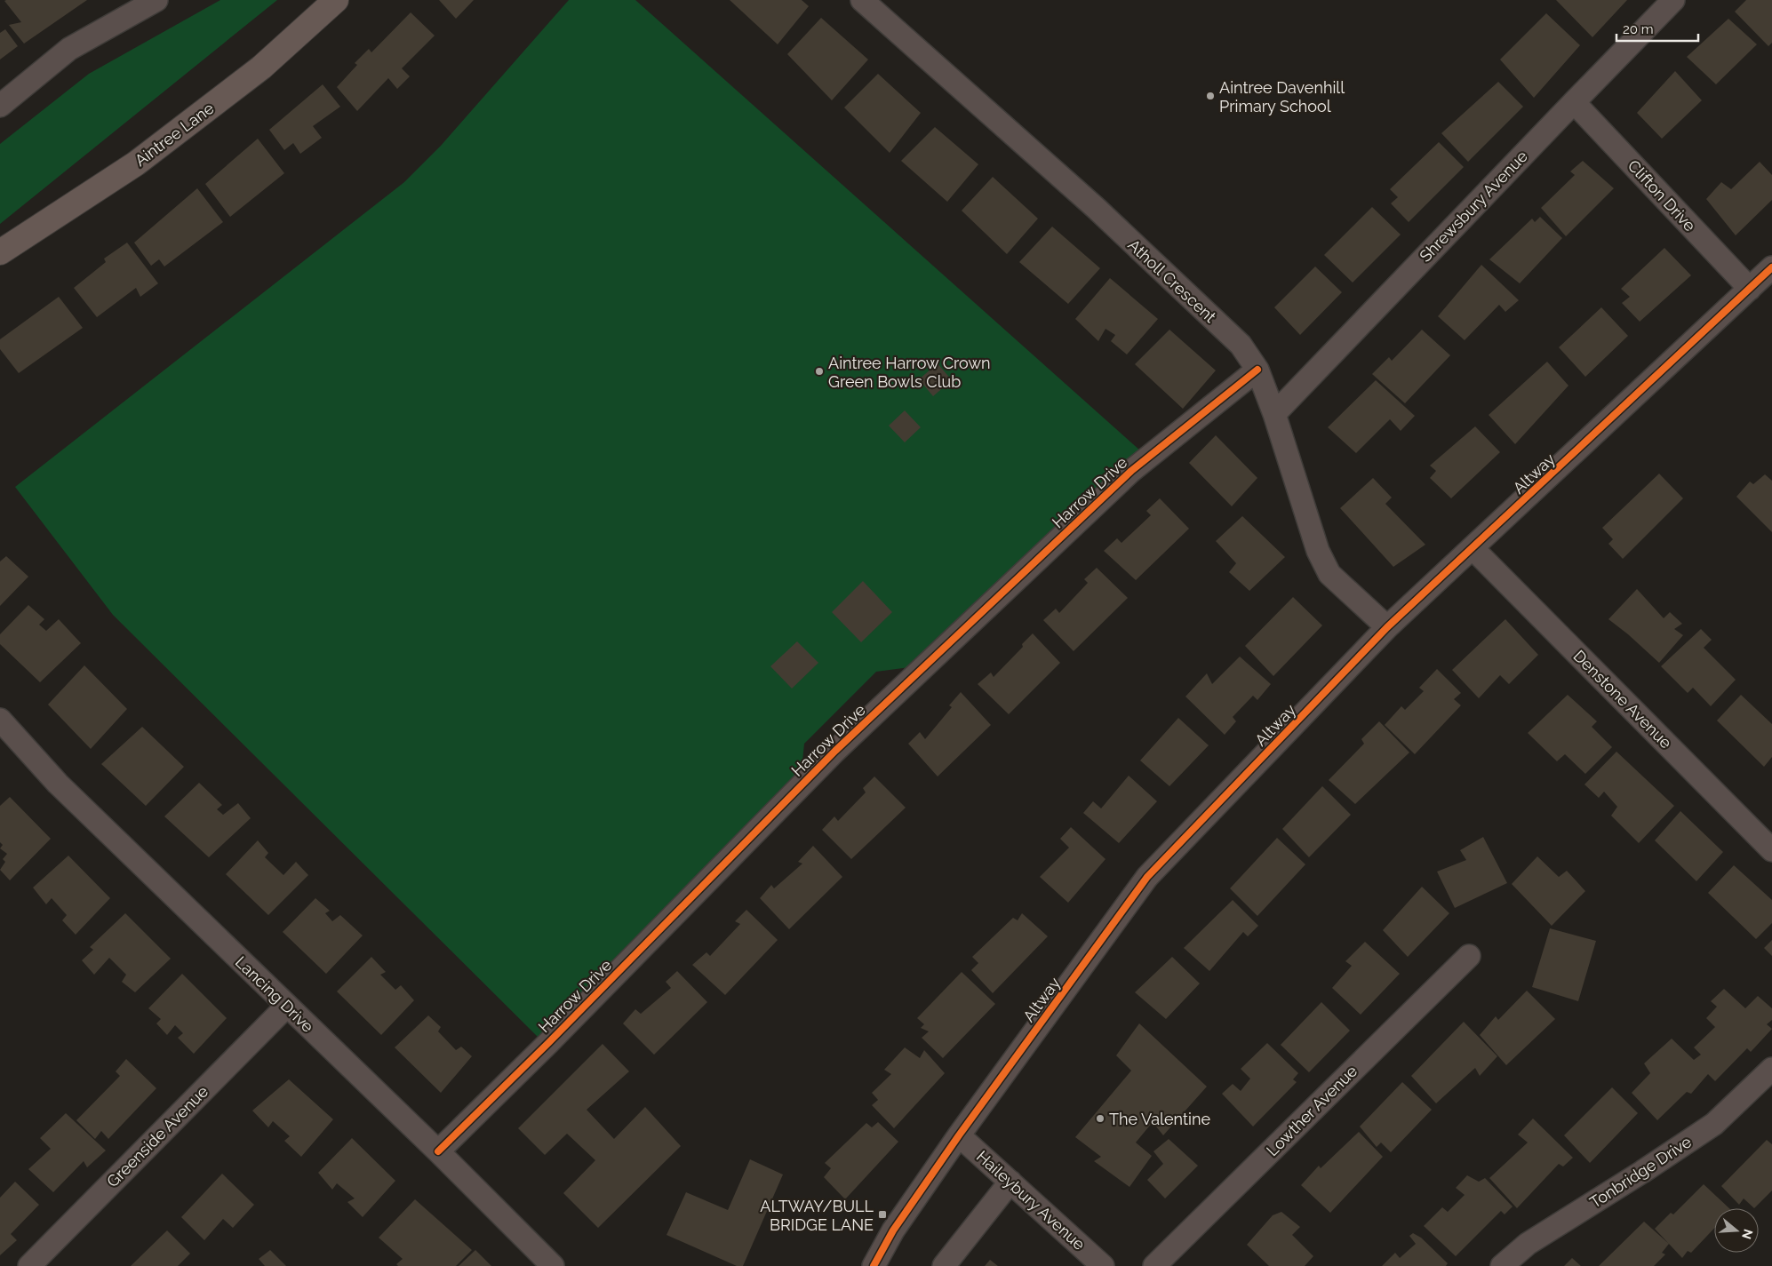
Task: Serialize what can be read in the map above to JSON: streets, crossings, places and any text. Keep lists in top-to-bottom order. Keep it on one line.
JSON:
{"streets":{"main road":["Aintree Lane"],"street":["Clifton Drive","Shrewsbury Avenue","Atholl Crescent","Altway","Harrow Drive","Denstone Avenue","Lancing Drive","Lowther Avenue","Greenside Avenue","Tonbridge Drive","Haileybury Avenue"]},"crossings":[["Clifton Drive","Shrewsbury Avenue"],["Clifton Drive","Altway"],["Shrewsbury Avenue","Atholl Crescent"],["Atholl Crescent","Altway"],["Atholl Crescent","Harrow Drive"],["Altway","Denstone Avenue"],["Altway","Haileybury Avenue"],["Harrow Drive","Lancing Drive"],["Lancing Drive","Greenside Avenue"]],"places":{"other":["Aintree Davenhill Primary School","Aintree Harrow Crown Green Bowls Club","The Valentine"],"transit":["ALTWAY/BULL BRIDGE LANE"]},"scale_bar":"20 m","north":"right"}
